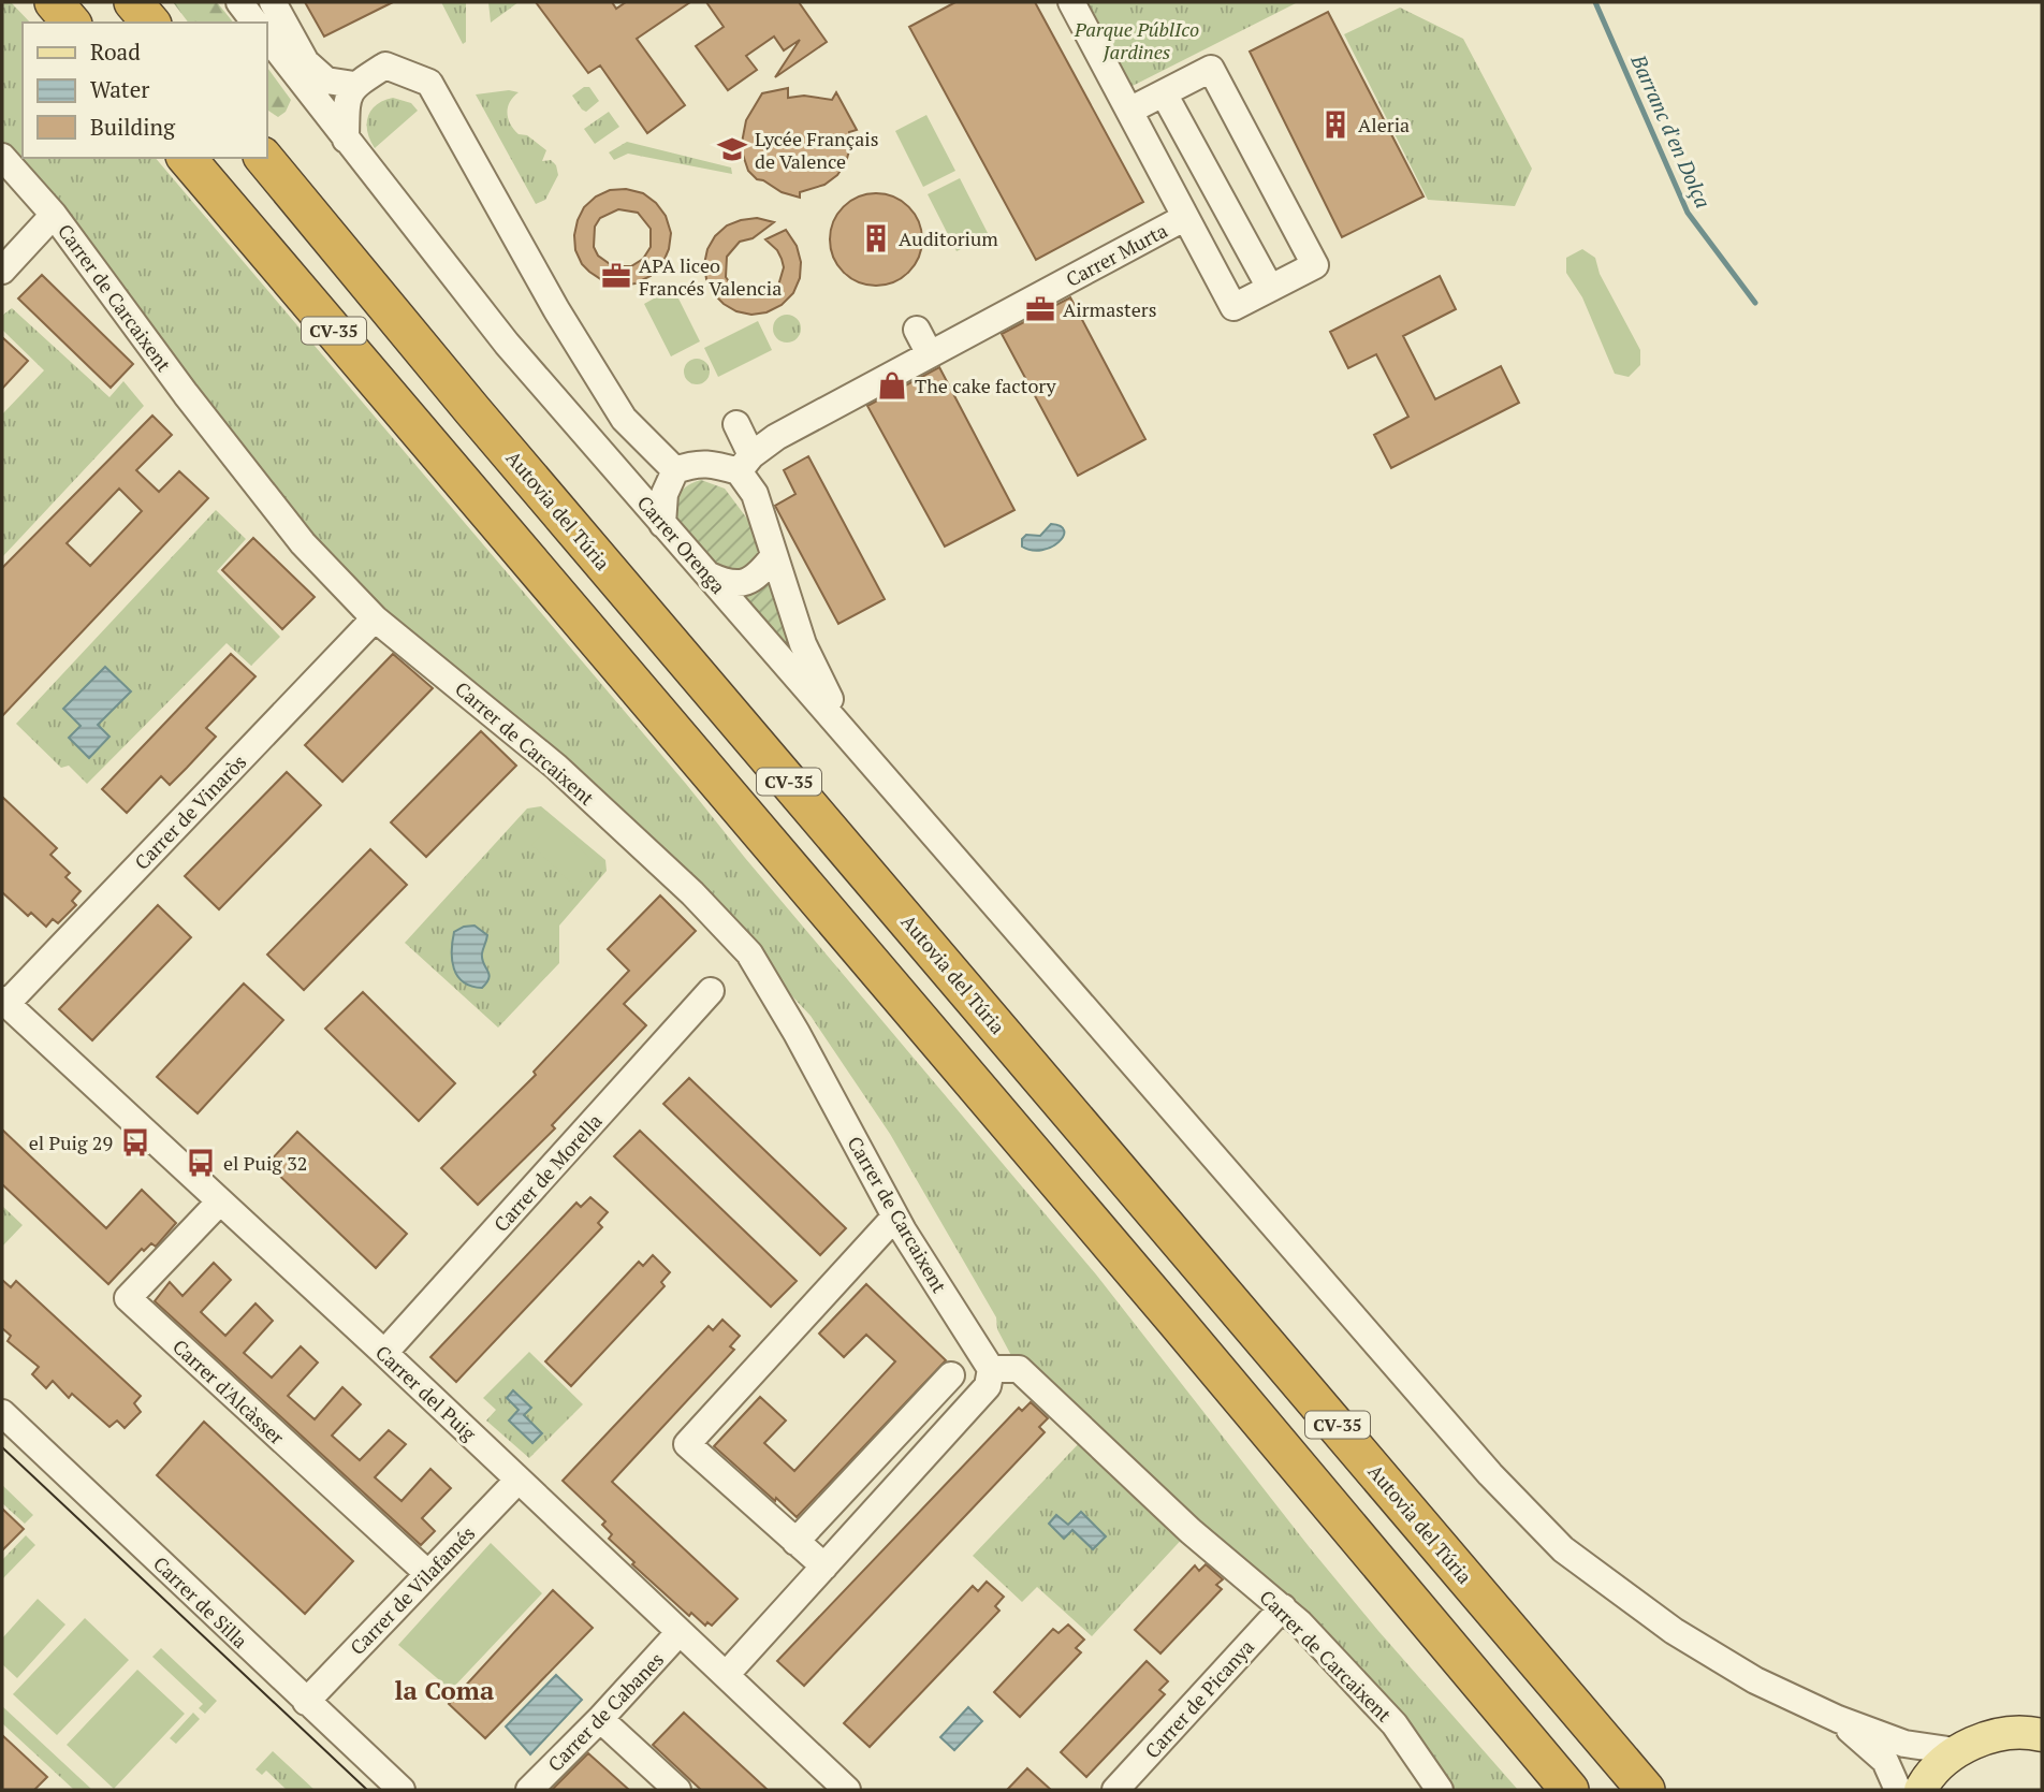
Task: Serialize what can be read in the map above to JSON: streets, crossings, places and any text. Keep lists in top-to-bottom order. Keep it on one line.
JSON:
{"streets":{"highway":["CV-35","Autovia del Túria"],"street":["Carrer Murta","Carrer de Carcaixent","Carrer Orenga","Carrer de Vinaròs","Carrer de Morella","Carrer d'Alcàsser","Carrer del Puig","Carrer de Vilafamés","Carrer de Silla","Carrer de Picanya","Carrer de Cabanes"]},"crossings":[["Carrer Murta","Carrer Orenga"],["Carrer de Carcaixent","Carrer de Vinaròs"],["Carrer de Carcaixent","Carrer de Picanya"],["Carrer de Vinaròs","Carrer del Puig"],["Carrer de Morella","Carrer del Puig"],["Carrer d'Alcàsser","Carrer del Puig"],["Carrer d'Alcàsser","Carrer de Vilafamés"],["Carrer del Puig","Carrer de Vilafamés"],["Carrer del Puig","Carrer de Cabanes"],["Carrer de Vilafamés","Carrer de Silla"]],"districts":["la Coma"],"water":["Barranc d'en Dolça"],"parks":["Parque PúblIco Jardines"],"places":{"building":["Aleria","Auditorium"],"school or university":["Lycée Français de Valence"],"office":["APA liceo Francés Valencia","Airmasters"],"shop":["The cake factory"],"bus stop":["el Puig 29","el Puig 32"]},"legend":["Road","Water","Building"]}
